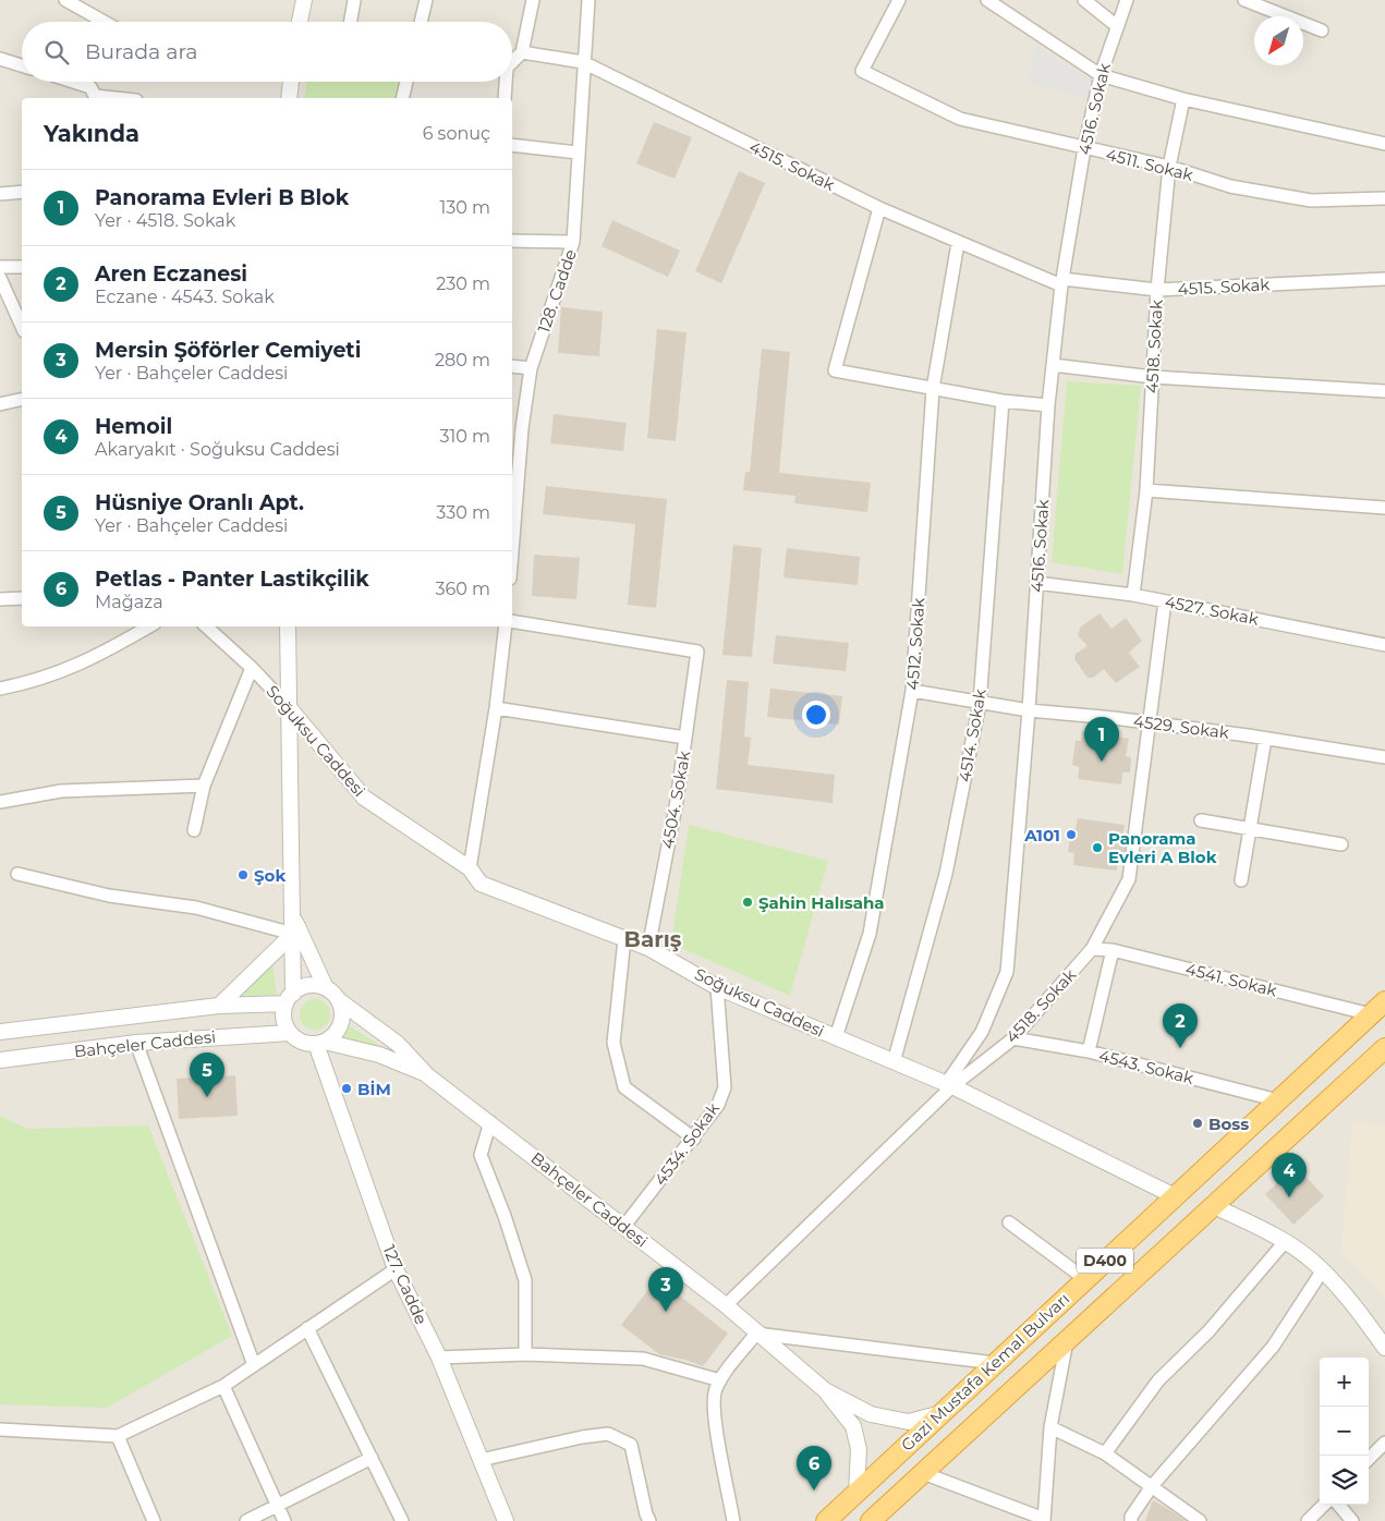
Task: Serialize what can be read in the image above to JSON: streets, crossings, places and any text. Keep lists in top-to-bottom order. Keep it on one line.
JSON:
{"streets":{"highway":["D400","Gazi Mustafa Kemal Bulvarı"],"street":["4516. Sokak","4511. Sokak","4515. Sokak","128. Cadde","4518. Sokak","4527. Sokak","4512. Sokak","4529. Sokak","4514. Sokak","Soğuksu Caddesi","4504. Sokak","4541. Sokak","Bahçeler Caddesi","4543. Sokak","4534. Sokak","127. Cadde"]},"crossings":[["4516. Sokak","4511. Sokak"],["4516. Sokak","4515. Sokak"],["4516. Sokak","4518. Sokak"],["4516. Sokak","4527. Sokak"],["4516. Sokak","4529. Sokak"],["4516. Sokak","Soğuksu Caddesi"],["4511. Sokak","4518. Sokak"],["4515. Sokak","128. Cadde"],["4515. Sokak","4518. Sokak"],["4515. Sokak","4512. Sokak"],["4518. Sokak","4527. Sokak"],["4518. Sokak","4529. Sokak"],["4518. Sokak","Soğuksu Caddesi"],["4518. Sokak","4541. Sokak"],["4518. Sokak","Bahçeler Caddesi"],["4518. Sokak","4543. Sokak"],["4512. Sokak","4529. Sokak"],["4512. Sokak","Soğuksu Caddesi"],["4529. Sokak","4514. Sokak"],["4514. Sokak","Soğuksu Caddesi"],["Soğuksu Caddesi","4504. Sokak"],["Soğuksu Caddesi","4534. Sokak"],["Soğuksu Caddesi","Gazi Mustafa Kemal Bulvarı"],["4541. Sokak","Gazi Mustafa Kemal Bulvarı"],["Bahçeler Caddesi","4534. Sokak"],["Bahçeler Caddesi","127. Cadde"],["4543. Sokak","Gazi Mustafa Kemal Bulvarı"]],"districts":["Barış"],"places":["A101","Panorama Evleri A Blok","Şok","Şahin Halısaha","BİM","Boss"],"north":"bottom left","page":{"search":"Burada ara","heading":["Yakında","6 sonuç"],"list":[{"mark":"1","name":"Panorama Evleri B Blok","note":"Yer · 4518. Sokak","value":"130 m"},{"mark":"2","name":"Aren Eczanesi","note":"Eczane · 4543. Sokak","value":"230 m"},{"mark":"3","name":"Mersin Şöförler Cemiyeti","note":"Yer · Bahçeler Caddesi","value":"280 m"},{"mark":"4","name":"Hemoil","note":"Akaryakıt · Soğuksu Caddesi","value":"310 m"},{"mark":"5","name":"Hüsniye Oranlı Apt.","note":"Yer · Bahçeler Caddesi","value":"330 m"},{"mark":"6","name":"Petlas - Panter Lastikçilik","note":"Mağaza","value":"360 m"}],"pins":["1","2","5","4","3","6"],"map_buttons":["+","−"]}}
